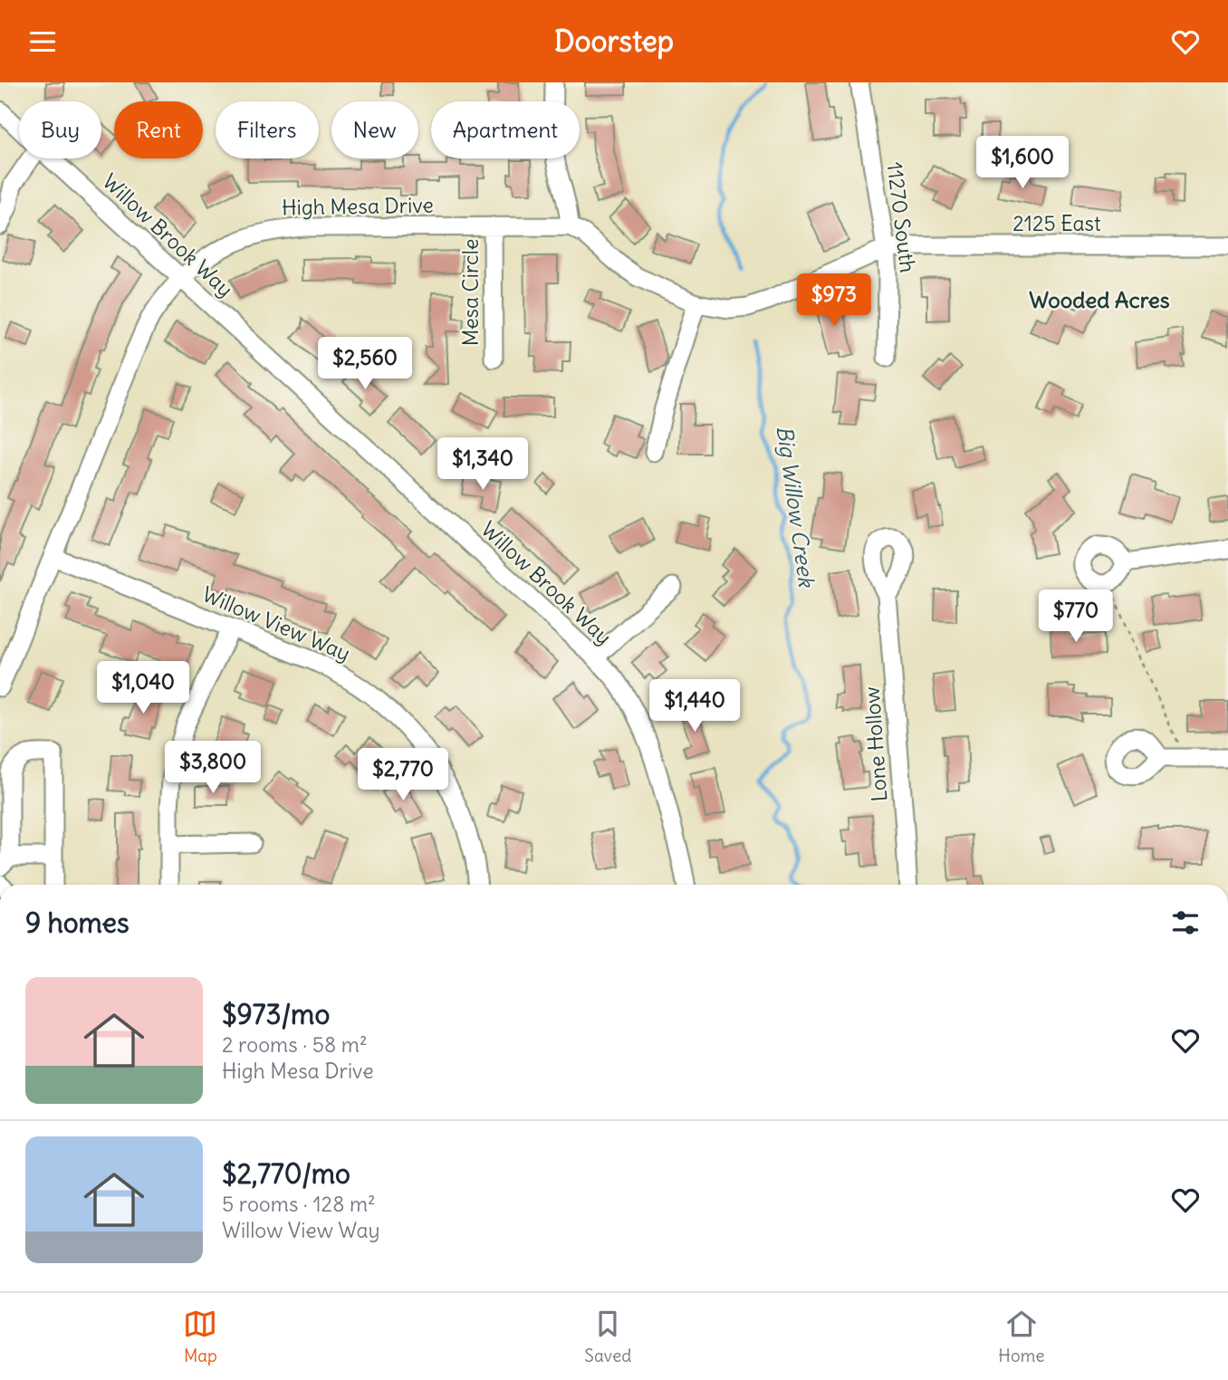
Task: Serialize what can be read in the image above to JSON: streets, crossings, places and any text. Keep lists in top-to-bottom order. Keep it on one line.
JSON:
{"streets":{"street":["High Mesa Drive","11270 South","2125 East","Willow Brook Way","Mesa Circle","Willow View Way","Lone Hollow"]},"crossings":[["High Mesa Drive","Willow Brook Way"],["High Mesa Drive","Mesa Circle"],["High Mesa Drive","Willow View Way"],["11270 South","2125 East"]],"districts":["Wooded Acres"],"water":["Big Willow Creek"],"page":{"header":"Doorstep","chip":["Buy","Rent","Filters","New","Apartment"],"price":["$1,600","$973","$2,560","$1,340","$770","$1,040","$1,440","$3,800","$2,770"],"heading":"9 homes","list":[{"name":"$973/mo","note":"2 rooms · 58 m² · High Mesa Drive"},{"name":"$2,770/mo","note":"5 rooms · 128 m² · Willow View Way"}],"tabs":["Map","Saved","Home"]}}
